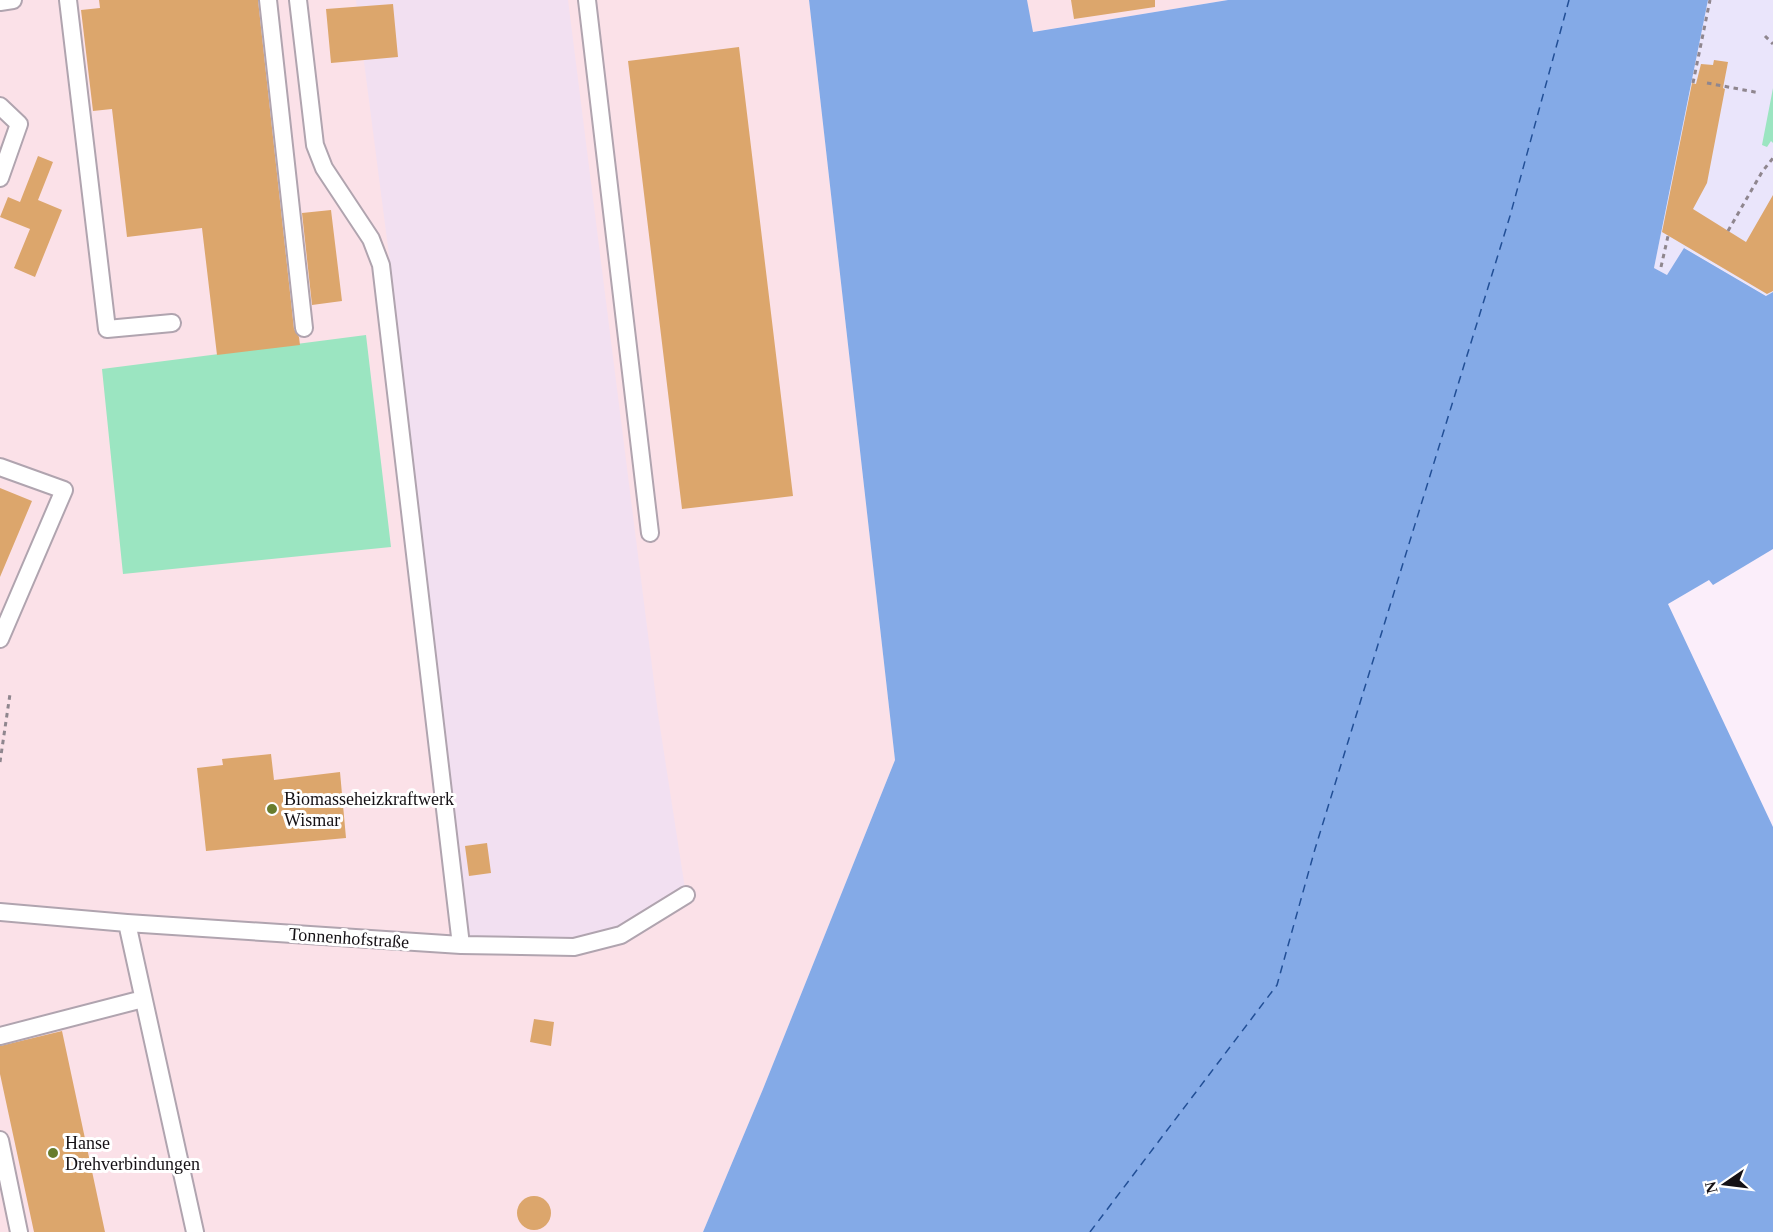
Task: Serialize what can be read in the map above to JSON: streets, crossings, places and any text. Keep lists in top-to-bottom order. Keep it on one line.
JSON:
{"streets":{"lane":["Tonnenhofstraße"]},"places":["Biomasseheizkraftwerk Wismar","Hanse Drehverbindungen"],"north":"left"}
